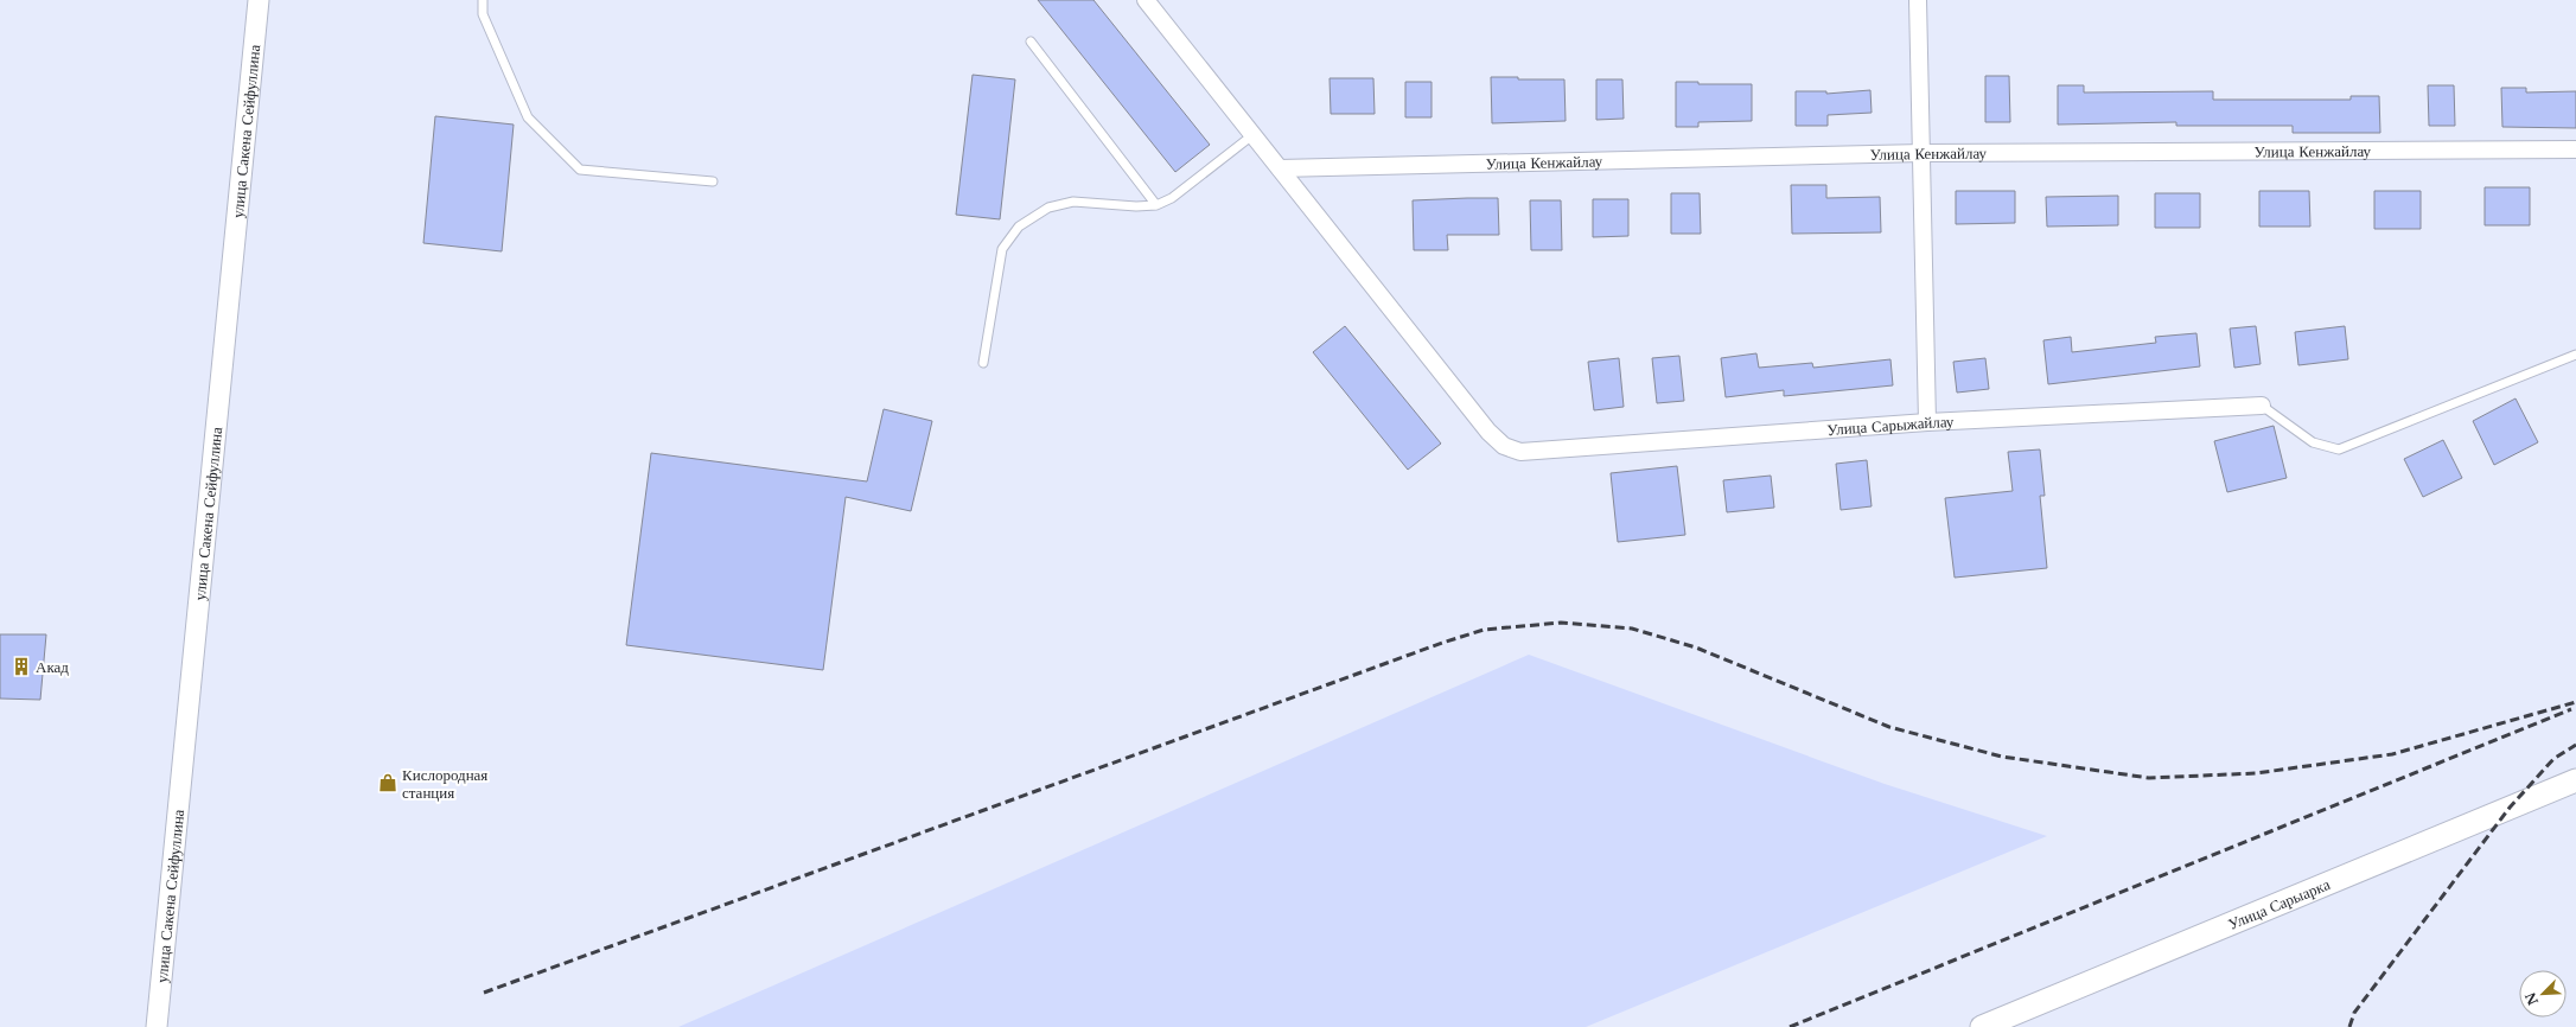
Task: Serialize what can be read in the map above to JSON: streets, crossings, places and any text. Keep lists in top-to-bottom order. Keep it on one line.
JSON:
{"streets":{"main road":["Улица Сарыарка"],"street":["улица Сакена Сейфуллина","Улица Кенжайлау","Улица Сарыжайлау"]},"crossings":[["Улица Кенжайлау","Улица Сарыжайлау"]],"places":{"building":["Акад"],"shop":["Кислородная станция"]},"north":"bottom left"}
